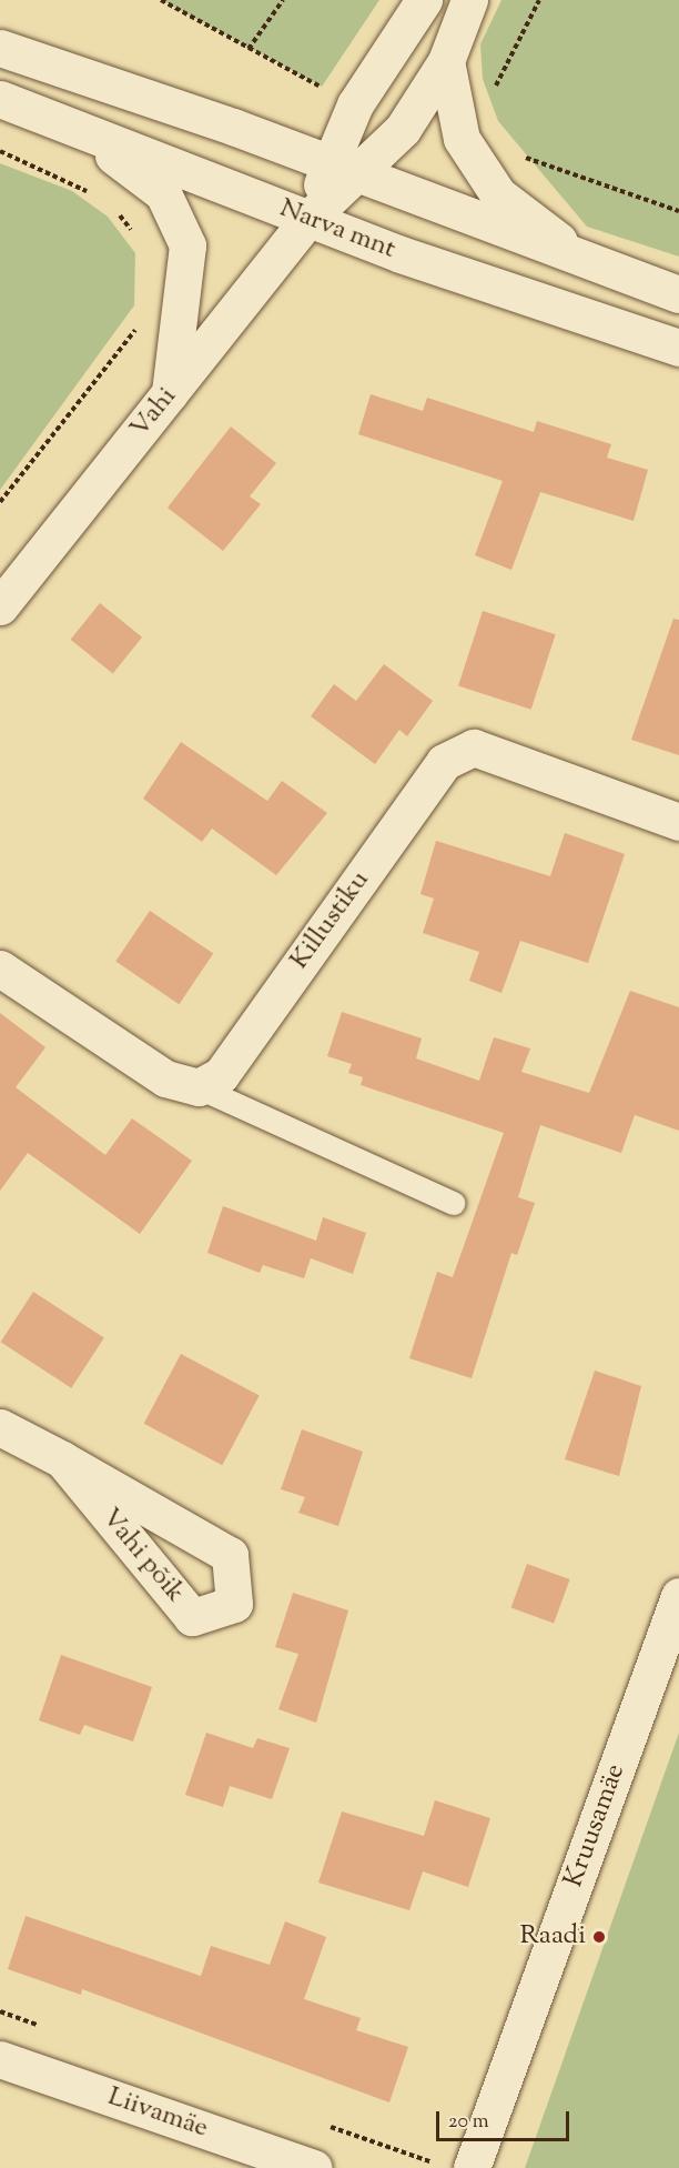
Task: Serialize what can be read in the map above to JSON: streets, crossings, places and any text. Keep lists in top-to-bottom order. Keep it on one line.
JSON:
{"streets":{"street":["Narva mnt","Vahi","Killustiku","Vahi põik","Kruusamäe","Liivamäe"]},"crossings":[["Narva mnt","Vahi"]],"places":["Raadi"],"scale_bar":"20 m"}
